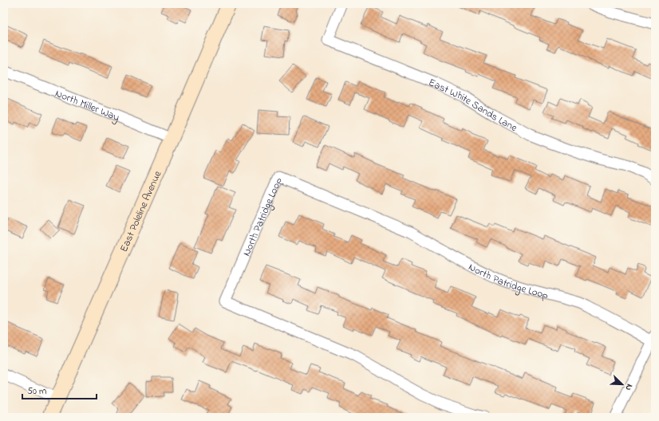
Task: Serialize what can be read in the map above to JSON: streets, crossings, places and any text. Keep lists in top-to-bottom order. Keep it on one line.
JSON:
{"streets":{"main road":["East Poleline Avenue"],"street":["North Miller Way","East White Sands Lane","North Patridge Loop"]},"crossings":[["North Miller Way","East Poleline Avenue"]],"scale_bar":"50 m","north":"bottom right"}
